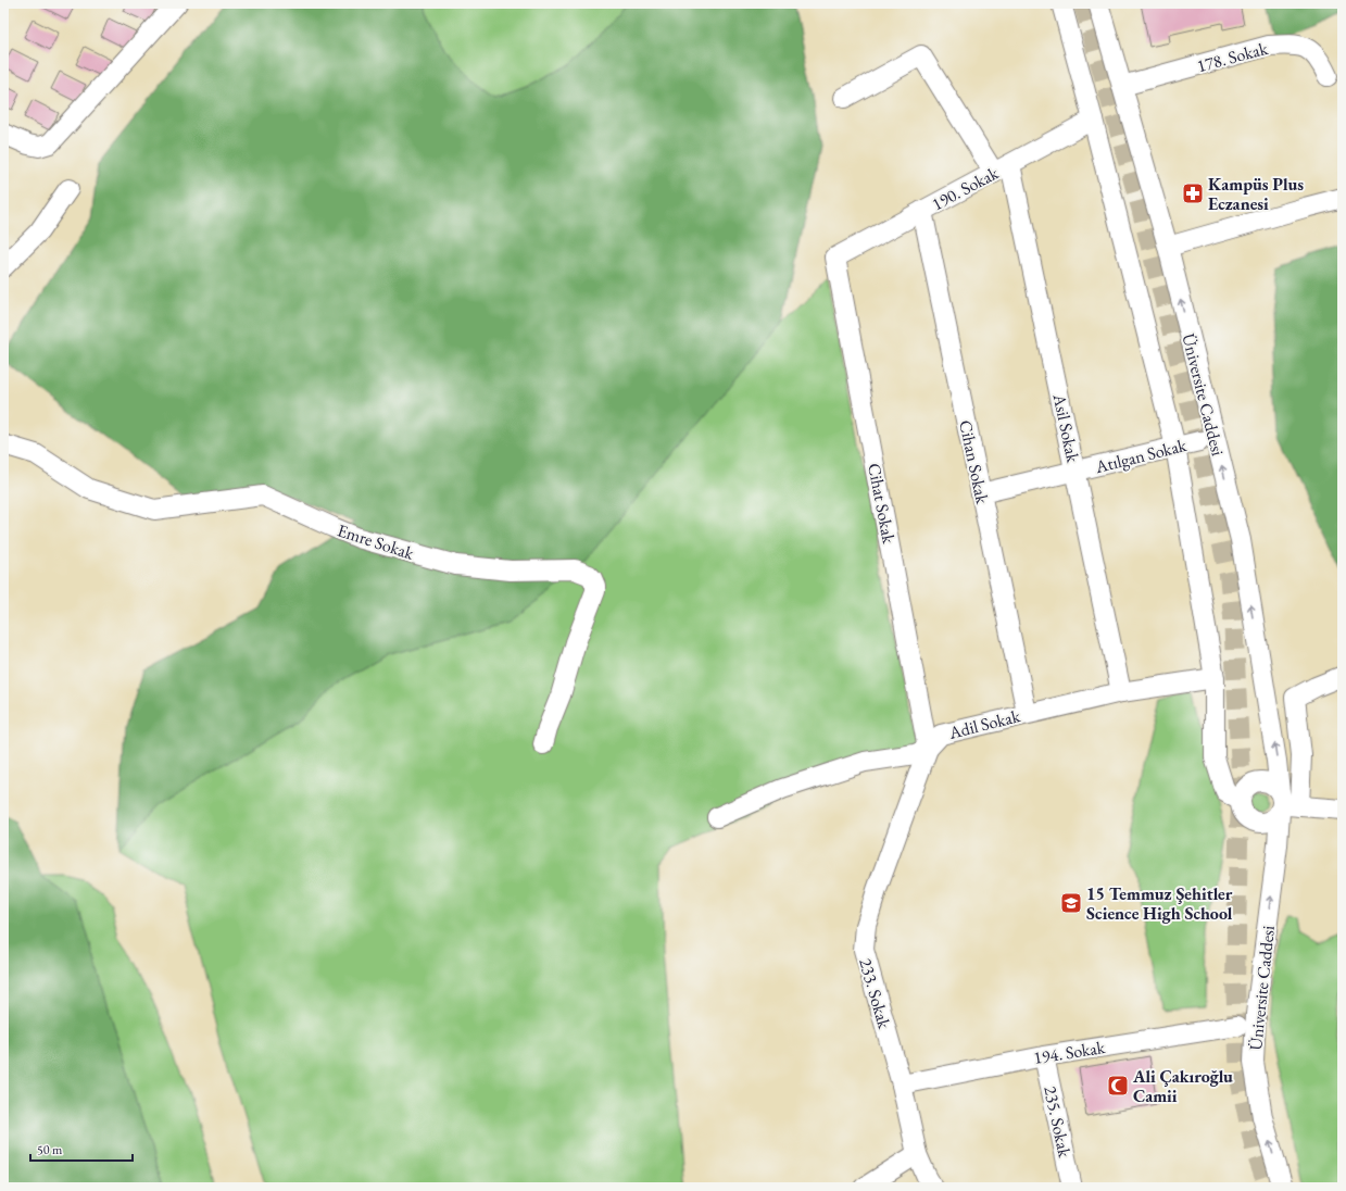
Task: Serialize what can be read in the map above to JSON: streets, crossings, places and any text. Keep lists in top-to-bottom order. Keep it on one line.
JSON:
{"streets":{"street":["178. Sokak","190. Sokak","Üniversite Caddesi","Asil Sokak","Atılgan Sokak","Cihan Sokak","Cihat Sokak","Emre Sokak","Adil Sokak","233. Sokak","194. Sokak","235. Sokak"]},"crossings":[["178. Sokak","Üniversite Caddesi"],["190. Sokak","Asil Sokak"],["190. Sokak","Cihan Sokak"],["190. Sokak","Cihat Sokak"],["Asil Sokak","Atılgan Sokak"],["Asil Sokak","Adil Sokak"],["Atılgan Sokak","Cihan Sokak"],["Cihan Sokak","Adil Sokak"],["Cihat Sokak","Adil Sokak"],["Cihat Sokak","233. Sokak"],["Adil Sokak","233. Sokak"],["233. Sokak","194. Sokak"],["194. Sokak","235. Sokak"]],"places":{"pharmacy":["Kampüs Plus Eczanesi"],"school or university":["15 Temmuz Şehitler Science High School"],"mosque":["Ali Çakıroğlu Camii"]},"scale_bar":"50 m"}
